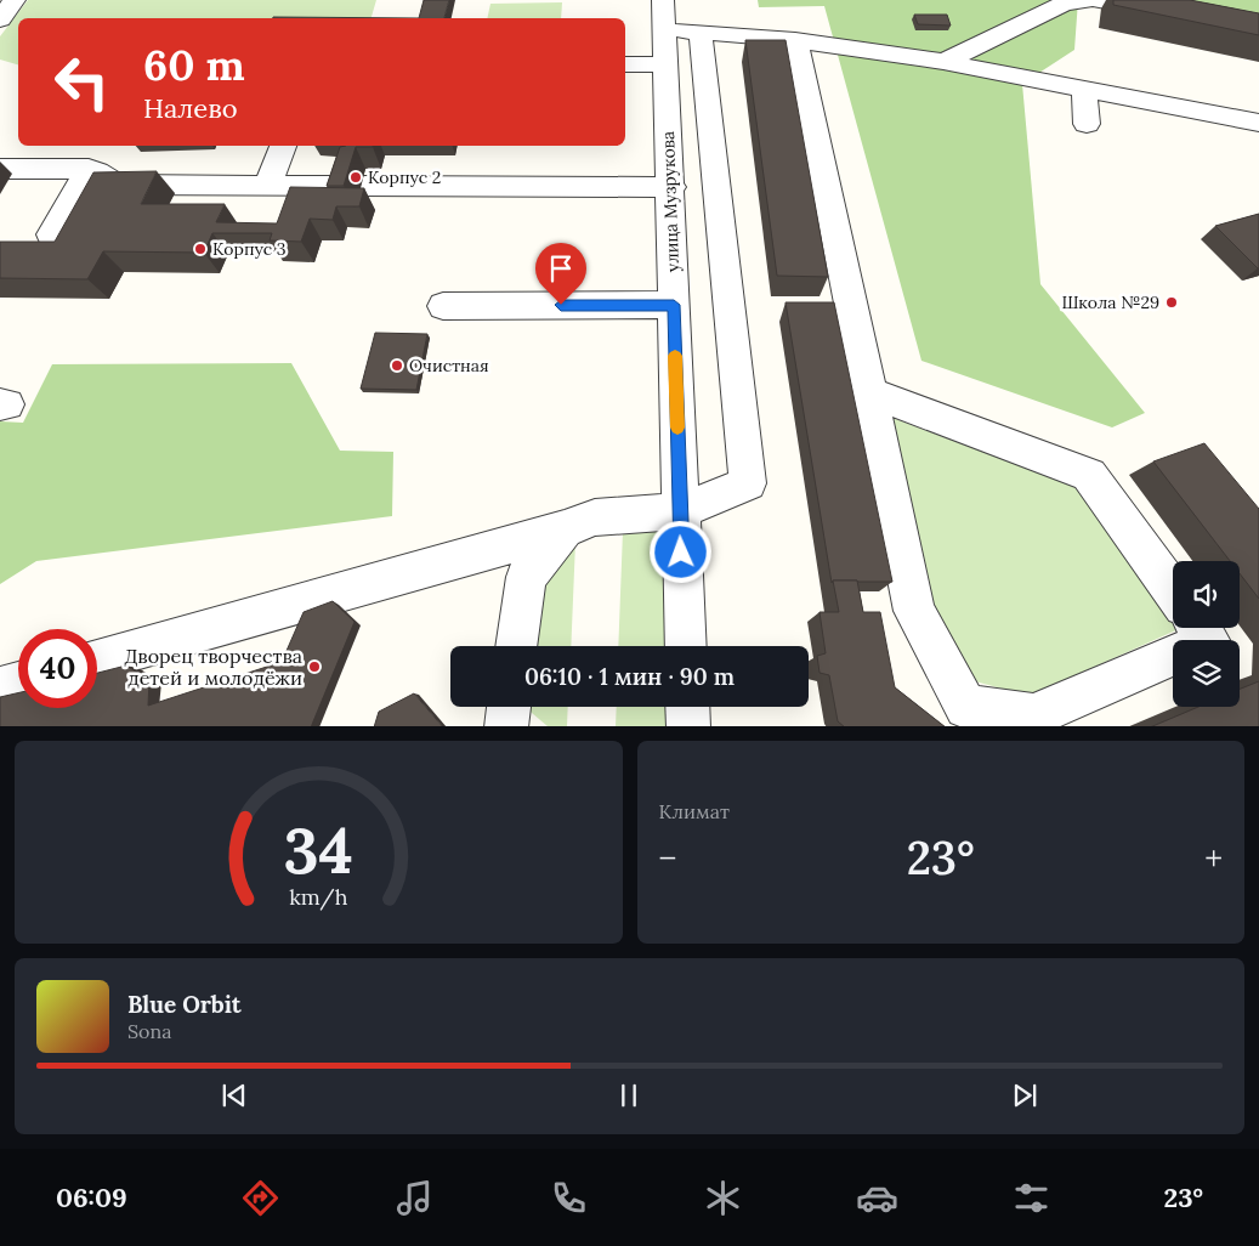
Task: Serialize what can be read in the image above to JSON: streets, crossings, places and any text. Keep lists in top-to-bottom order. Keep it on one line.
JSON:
{"streets":{"street":["улица Музрукова"]},"places":["Корпус 2","Корпус 3","Школа №29","Очистная","Дворец творчества детей и молодёжи"],"page":{"turn":["60 m","Налево"],"limit":"40","trip":"06:10 · 1 мин · 90 m","tile":"Климат","heat":["−","23°","+"],"song":["Blue Orbit","Sona"],"tabs":["06:09","23°"],"gauge":["34","km/h"]}}
